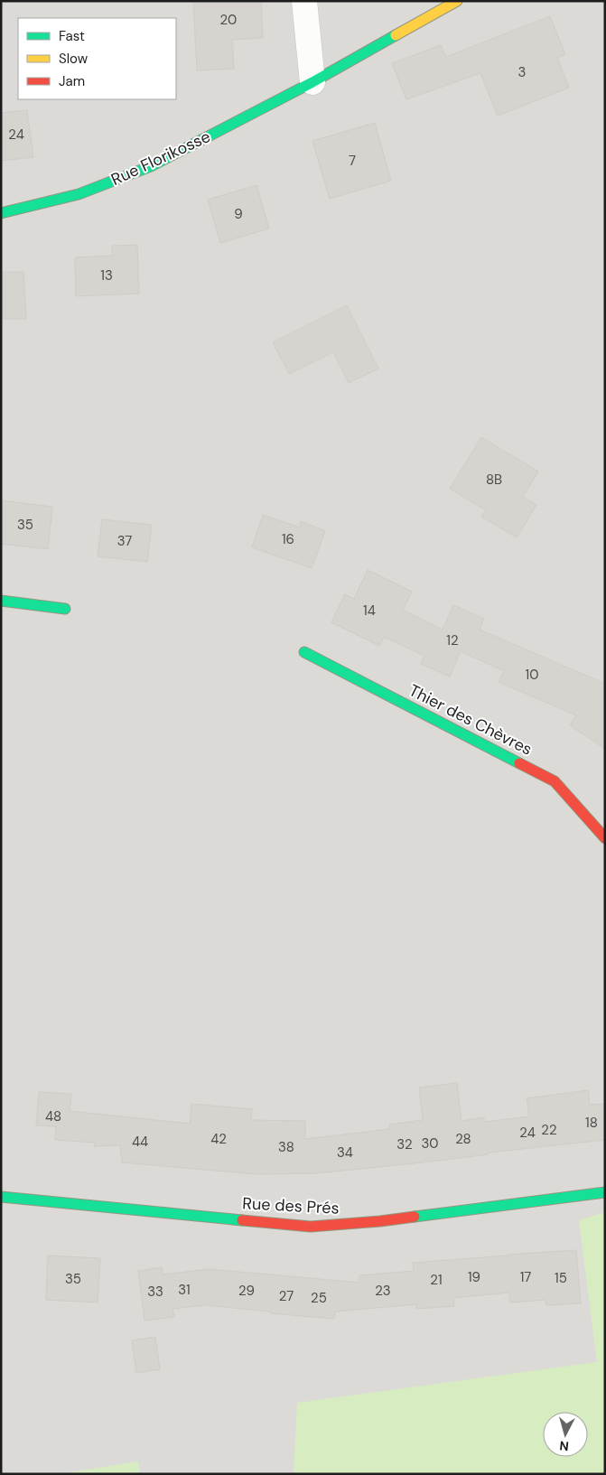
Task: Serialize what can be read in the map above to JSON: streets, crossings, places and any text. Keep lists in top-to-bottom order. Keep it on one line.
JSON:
{"streets":{"street":["Rue Florikosse","Thier des Chèvres","Rue des Prés"]},"house_numbers":["20","3","24","7","9","13","8B","35","16","37","14","12","10","48","18","22","24","42","28","44","30","32","38","34","19","17","15","35","21","31","29","23","33","27","25"],"legend":["Fast","Slow","Jam"],"north":"bottom"}
